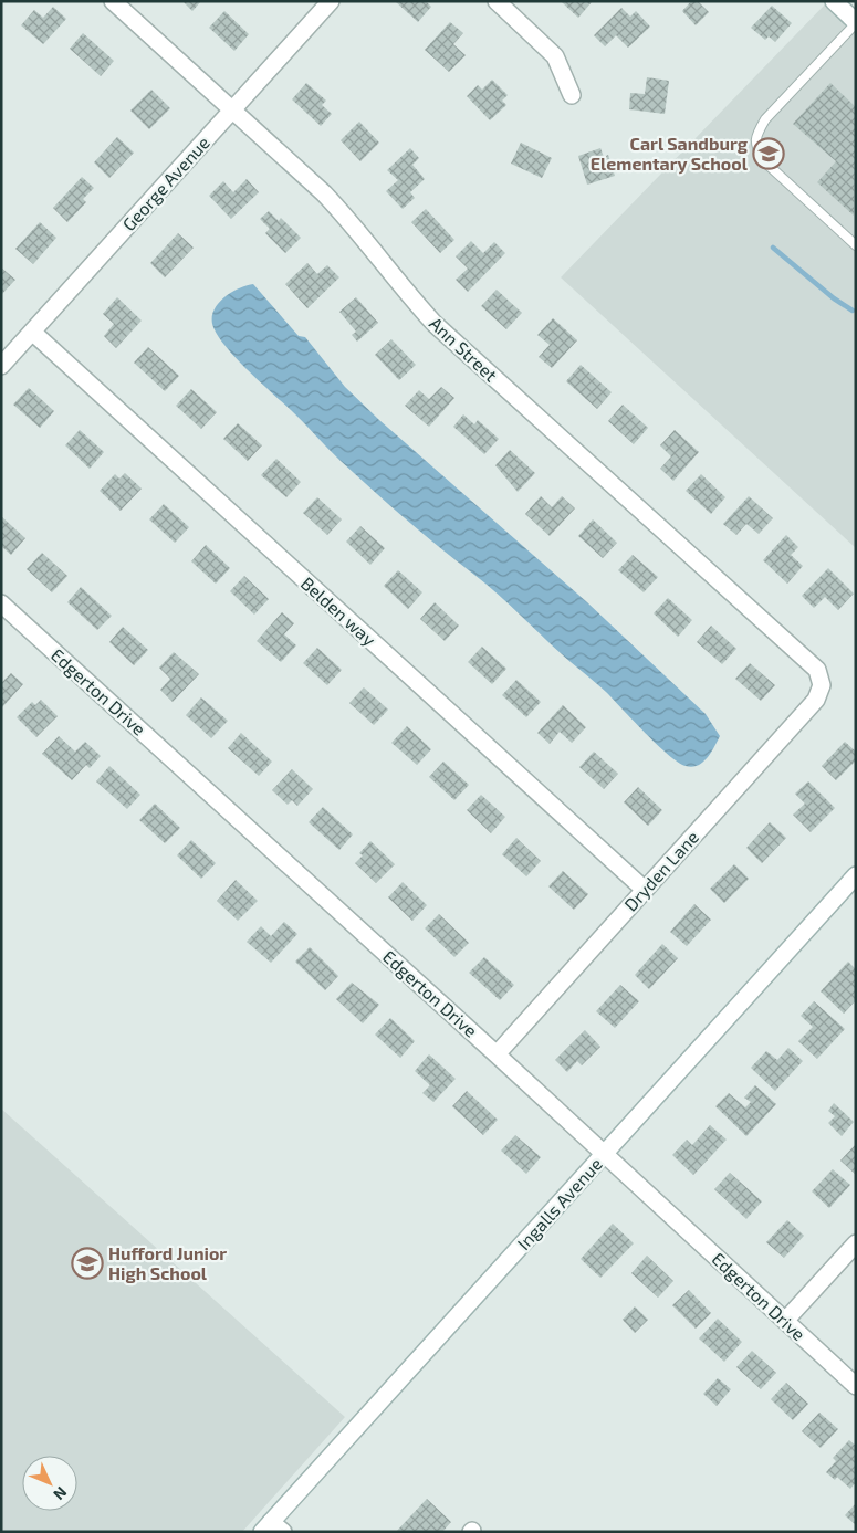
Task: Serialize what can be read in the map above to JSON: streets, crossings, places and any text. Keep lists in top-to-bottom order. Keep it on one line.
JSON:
{"streets":{"street":["George Avenue","Ann Street","Belden way","Edgerton Drive","Dryden Lane","Ingalls Avenue"]},"crossings":[["George Avenue","Ann Street"],["George Avenue","Belden way"],["Ann Street","Dryden Lane"],["Belden way","Dryden Lane"],["Edgerton Drive","Dryden Lane"],["Edgerton Drive","Ingalls Avenue"]],"places":{"school or university":["Carl Sandburg Elementary School","Hufford Junior High School"]},"north":"bottom right"}
